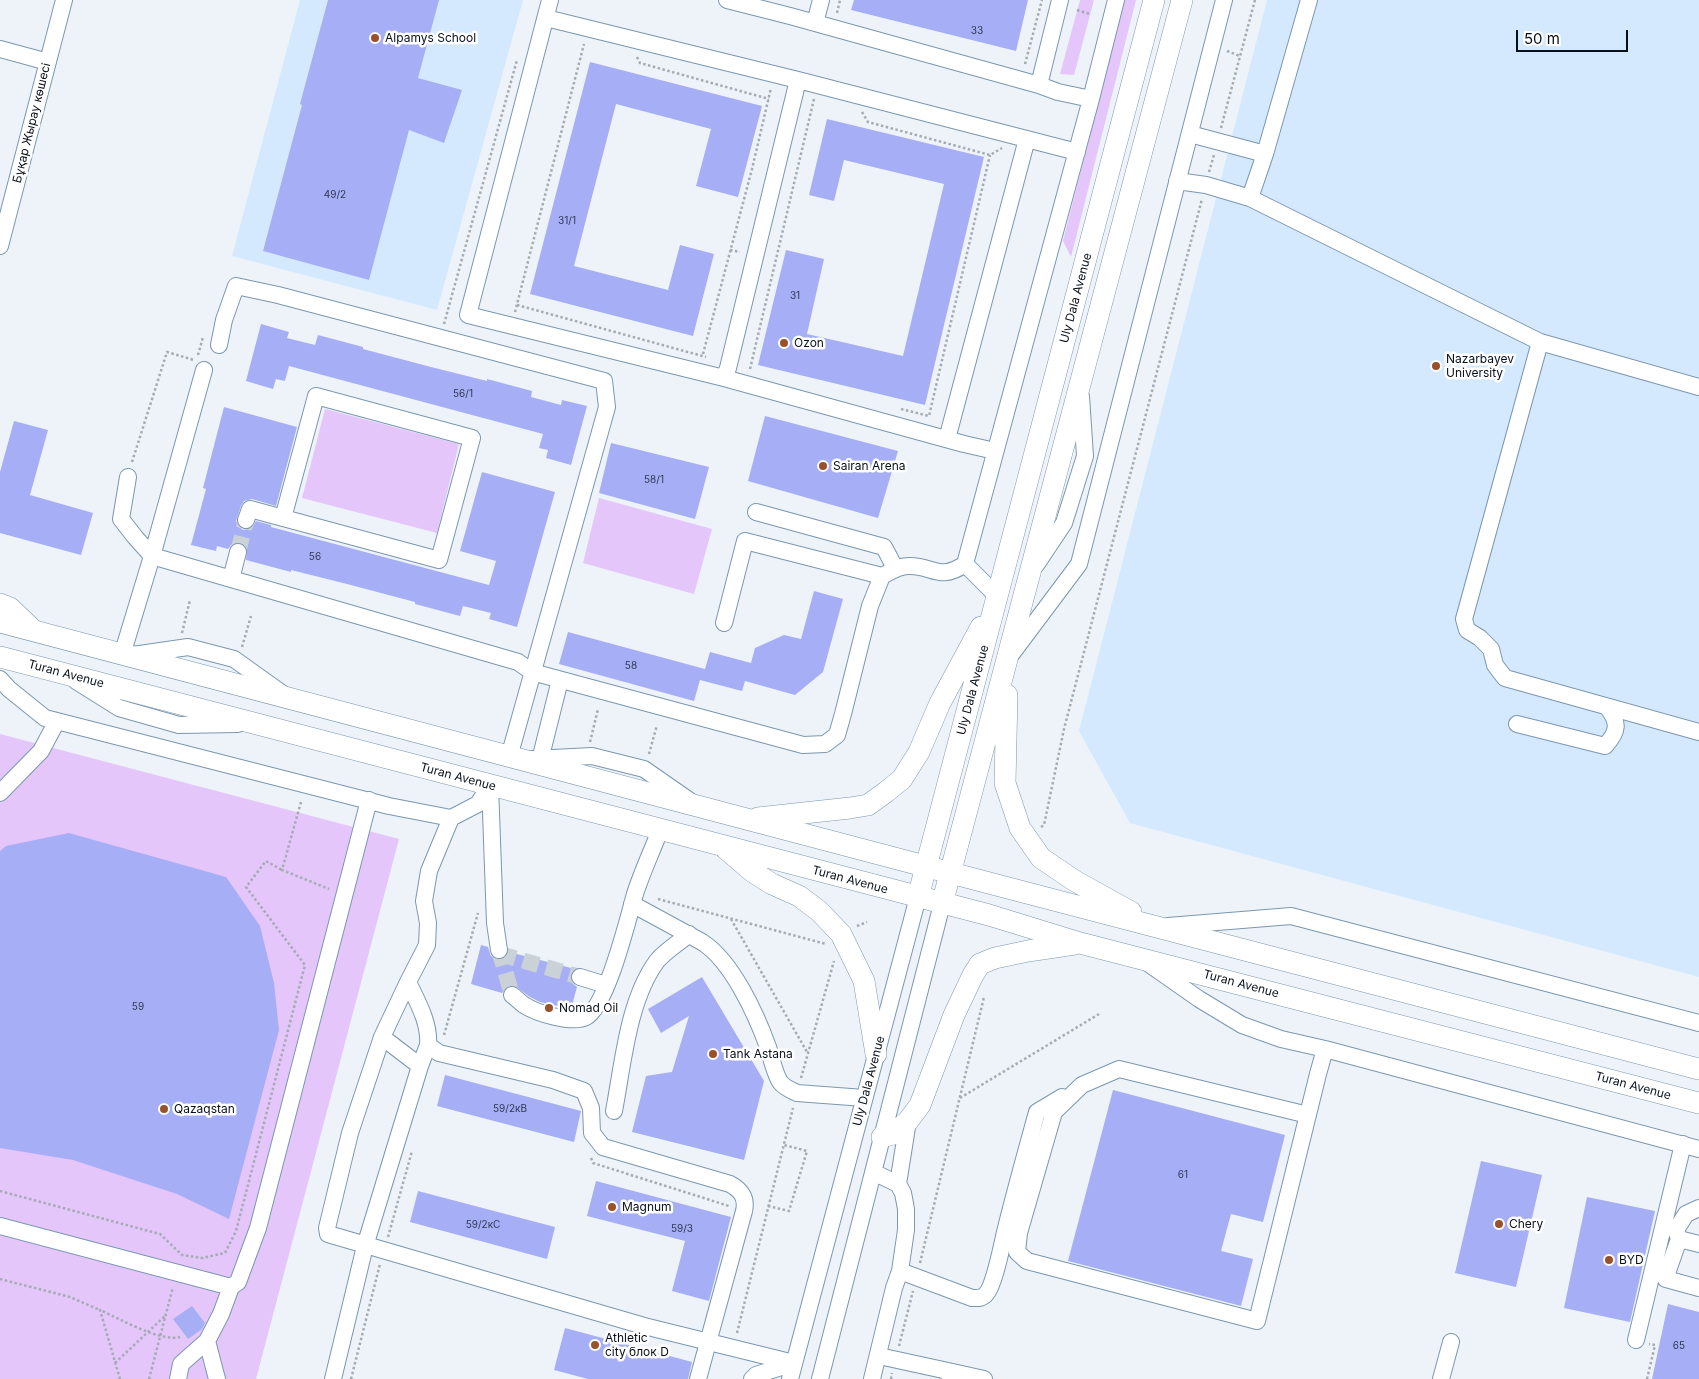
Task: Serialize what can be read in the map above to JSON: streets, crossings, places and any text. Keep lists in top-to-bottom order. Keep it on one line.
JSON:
{"streets":{"main road":["Uly Dala Avenue","Turan Avenue"],"street":["Бұқар Жырау көшесі"]},"crossings":[["Uly Dala Avenue","Turan Avenue"]],"places":["Alpamys School","Ozon","Nazarbayev University","Sairan Arena","Nomad Oil","Tank Astana","Qazaqstan","Magnum","Chery","BYD","Athletic city блок D"],"house_numbers":["33","49/2","31/1","31","56/1","58/1","56","58","59","59/2кВ","61","59/2кС","59/3","65"],"scale_bar":"50 m"}
